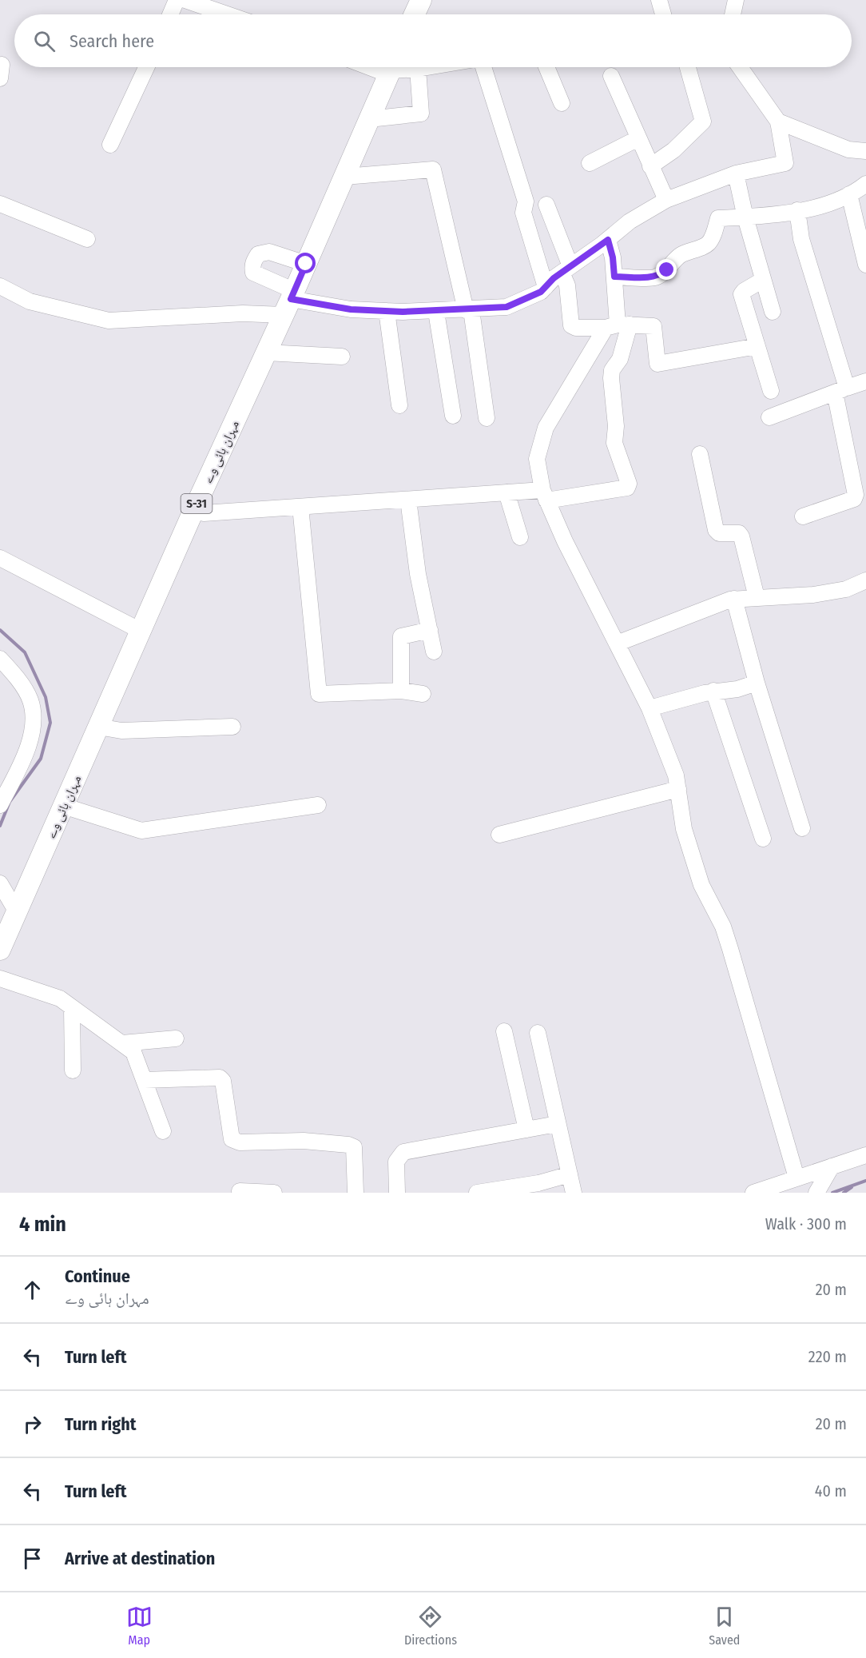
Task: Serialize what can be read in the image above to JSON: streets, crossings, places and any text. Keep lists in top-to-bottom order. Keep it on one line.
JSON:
{"streets":{"main road":["مہران ہائی وے","S-31"]},"page":{"search":"Search here","heading":["4 min","Walk · 300 m"],"list":[["Continue","مہران ہائی وے","20 m"],["Turn left","220 m"],["Turn right","20 m"],["Turn left","40 m"],"Arrive at destination"],"nav":["Map","Directions","Saved"]}}
